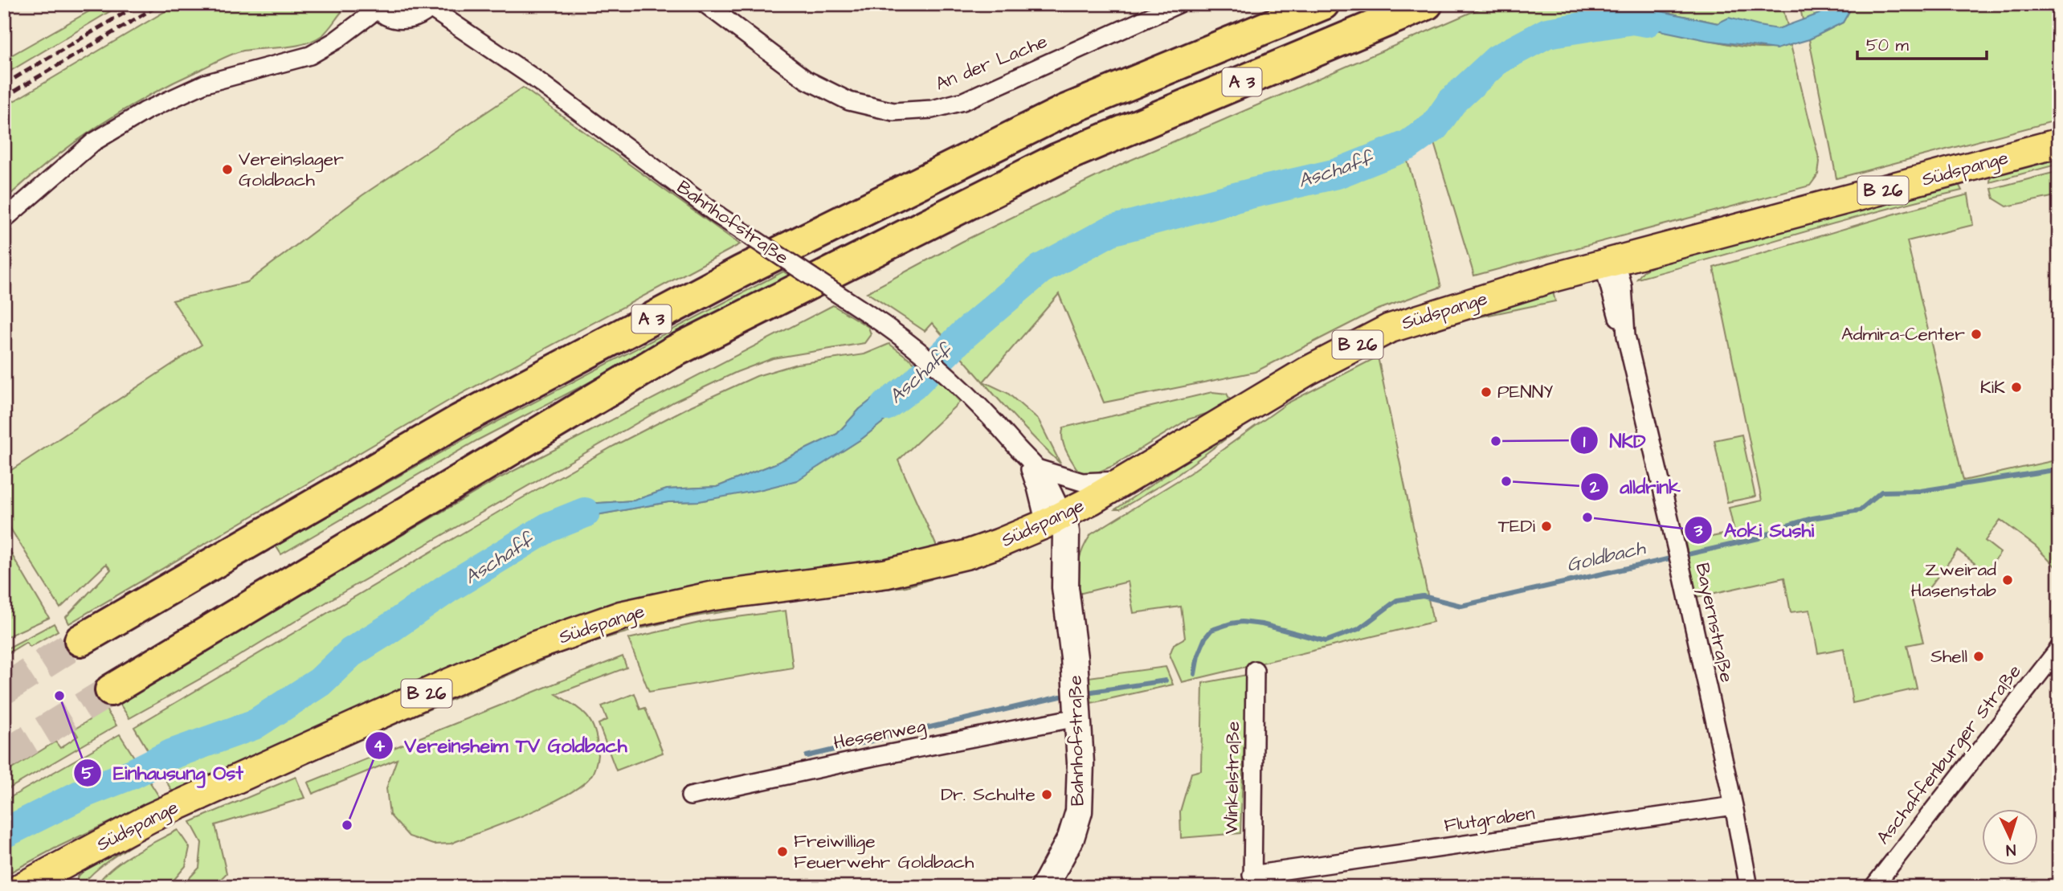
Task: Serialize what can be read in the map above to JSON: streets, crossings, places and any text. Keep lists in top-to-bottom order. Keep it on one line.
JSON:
{"streets":{"highway":["A 3"],"main road":["Südspange","B 26"],"street":["An der Lache","Bahnhofstraße","Bayernstraße","Hessenweg","Aschaffenburger Straße","Winkelstraße","Flutgraben"]},"crossings":[["Südspange","Bahnhofstraße"],["Südspange","Bayernstraße"],["Bahnhofstraße","Hessenweg"],["Bayernstraße","Flutgraben"],["Winkelstraße","Flutgraben"]],"water":["Aschaff","Goldbach"],"places":["Vereinslager Goldbach","Admira-Center","KiK","PENNY","NKD","alldrink","Aoki Sushi","TEDi","Zweirad Hasenstab","Shell","Einhausung Ost","Dr. Schulte","Vereinsheim TV Goldbach","Freiwillige Feuerwehr Goldbach"],"scale_bar":"50 m","north":"bottom"}
